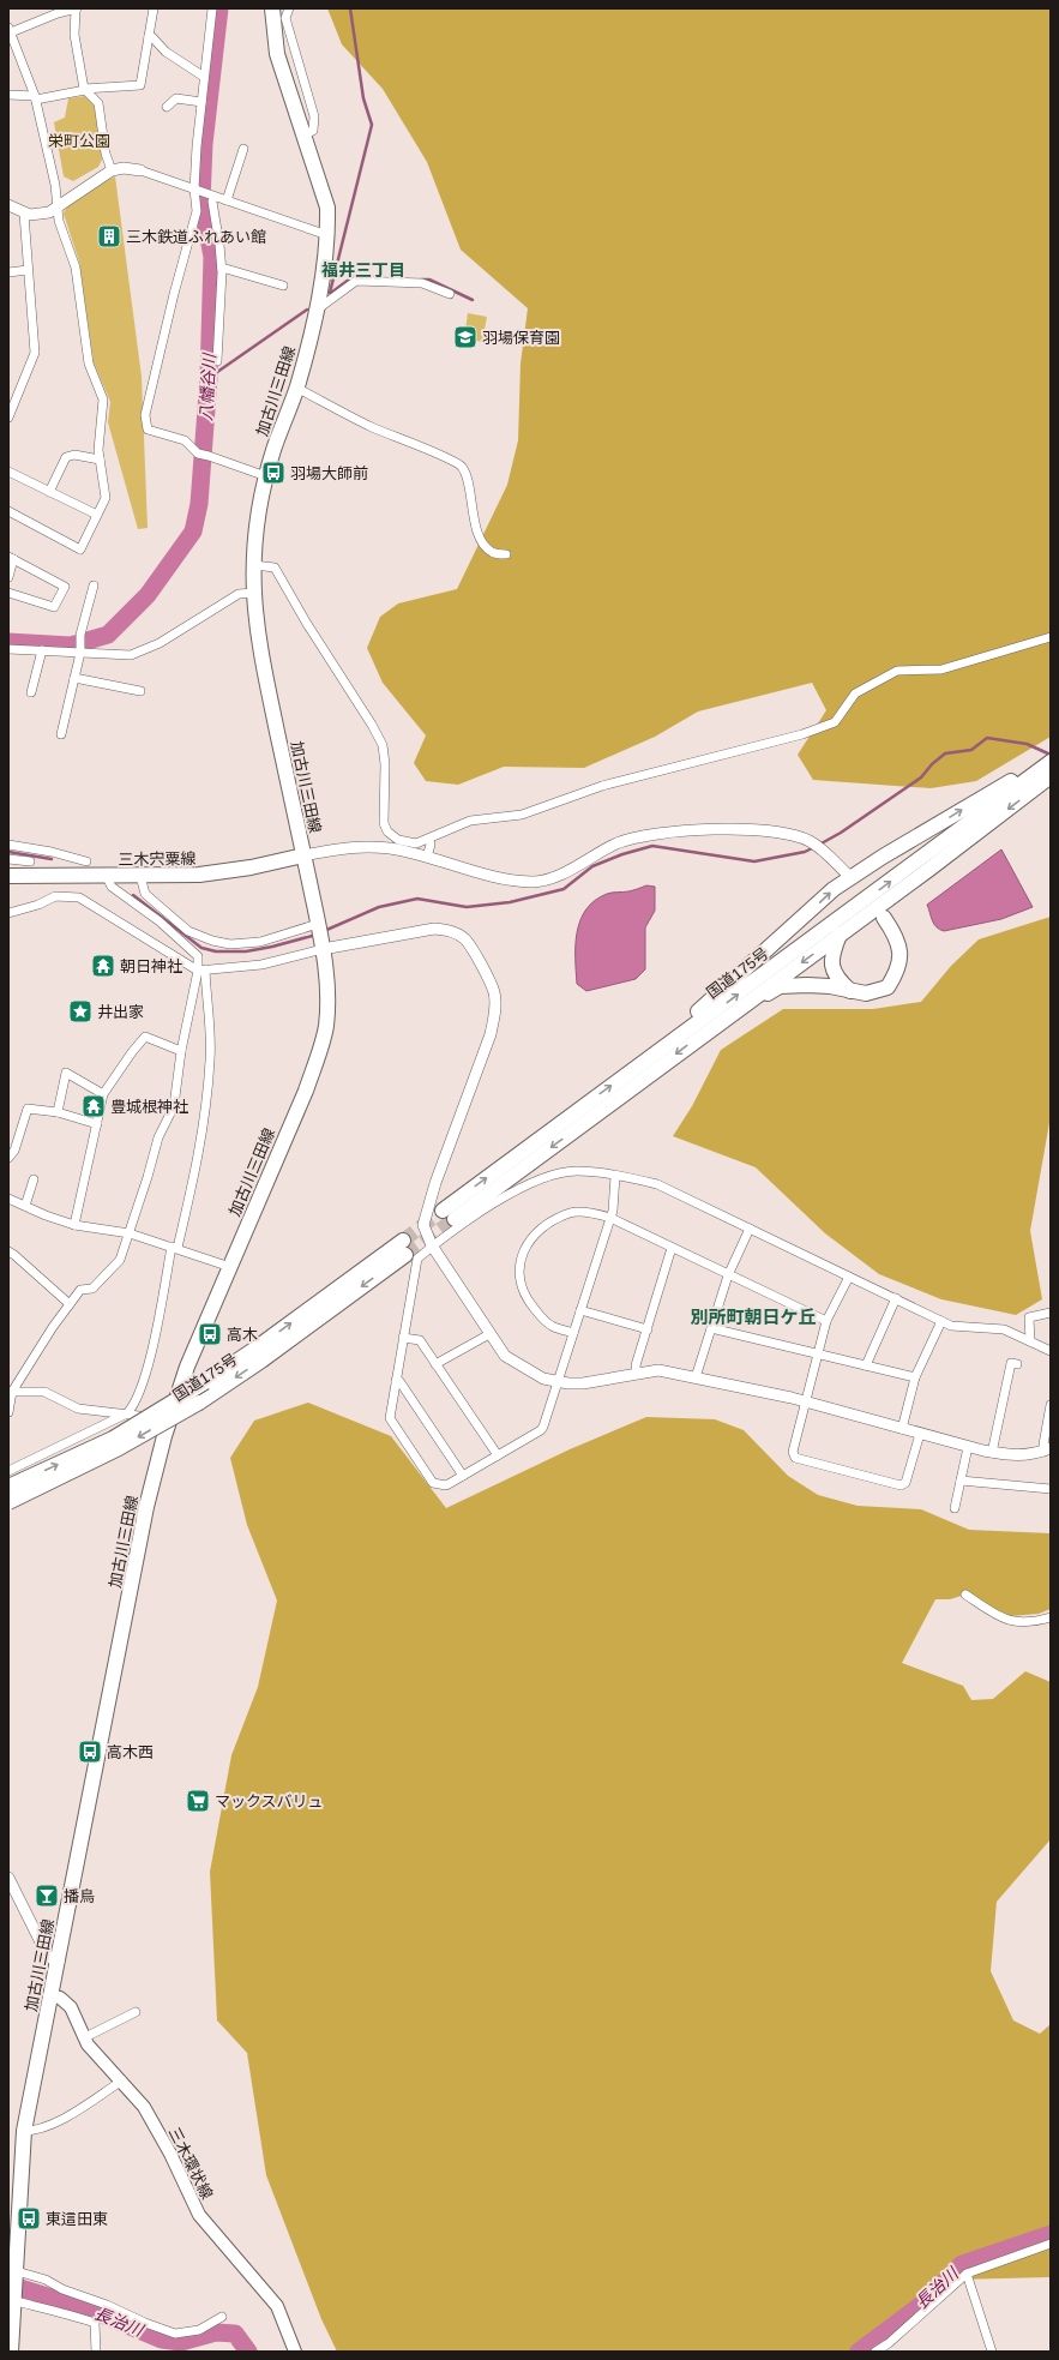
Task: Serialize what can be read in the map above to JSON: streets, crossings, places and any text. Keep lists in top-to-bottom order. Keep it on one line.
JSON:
{"streets":{"main road":["加古川三田線","三木宍粟線","国道175号","三木環状線"]},"crossings":[["加古川三田線","三木宍粟線"],["加古川三田線","三木環状線"]],"districts":["福井三丁目","別所町朝日ケ丘"],"water":["八幡谷川","長治川"],"parks":["栄町公園"],"places":{"building":["三木鉄道ふれあい館"],"school or university":["羽場保育園"],"bus stop":["羽場大師前","高木","高木西","東這田東"],"temple":["朝日神社","豊城根神社"],"place":["井出家"],"supermarket":["マックスバリュ"],"bar":["播鳥"]}}
